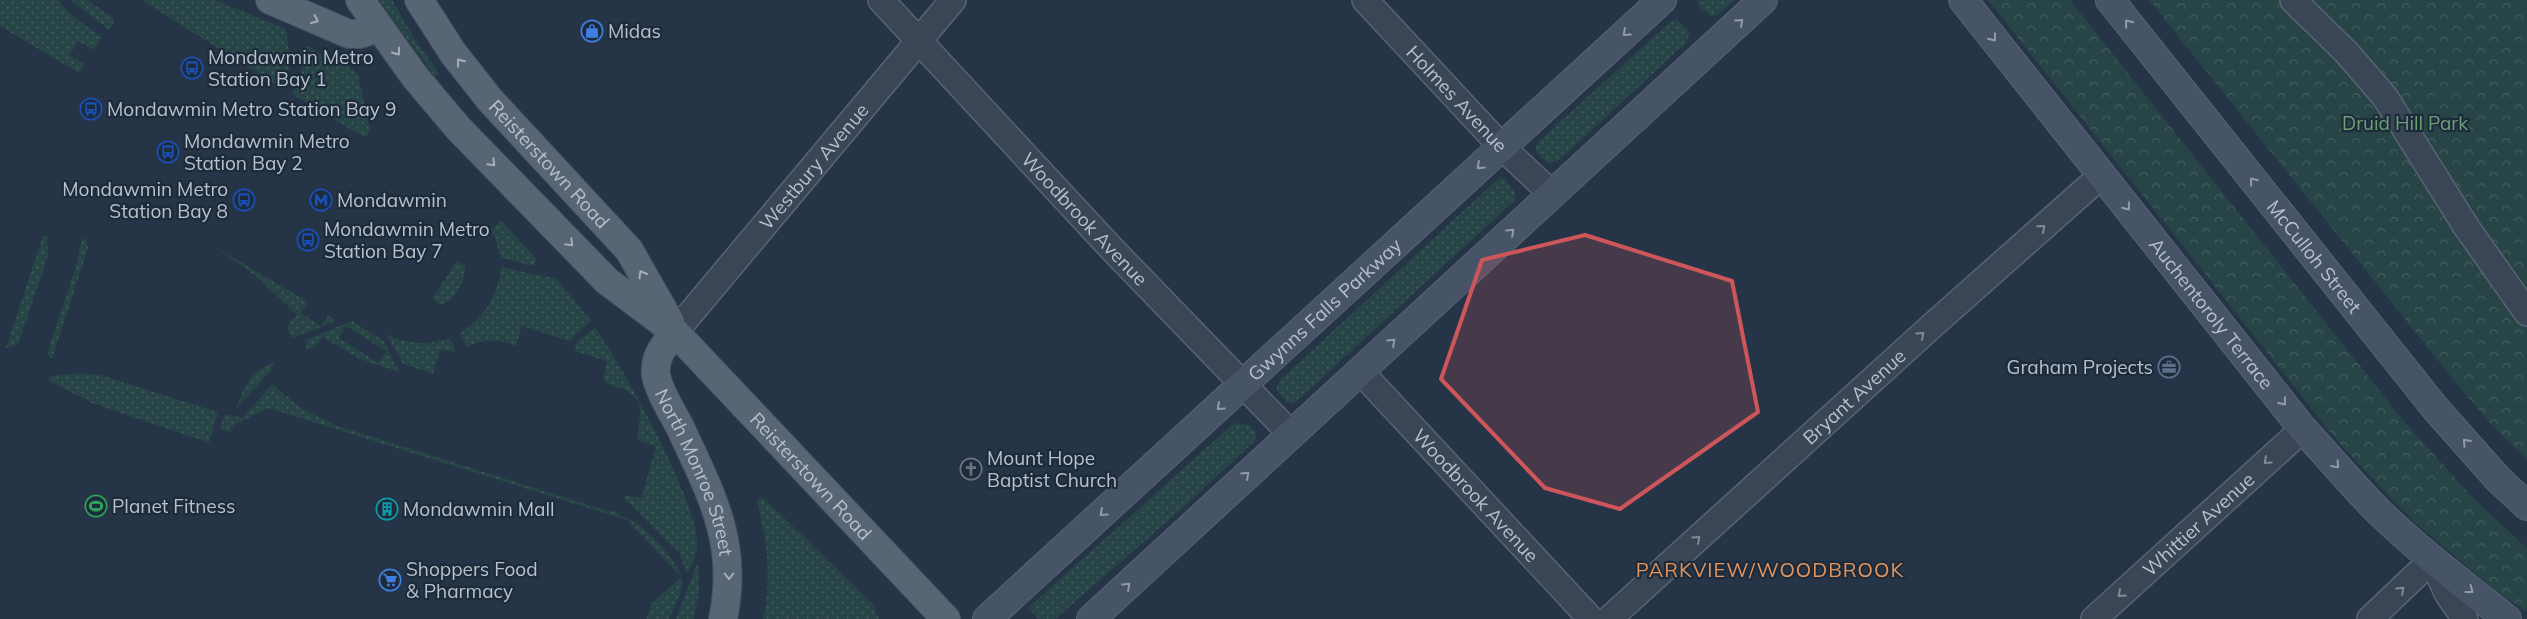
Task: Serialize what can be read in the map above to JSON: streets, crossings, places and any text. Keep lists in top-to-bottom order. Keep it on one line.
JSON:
{"streets":{"main road":["Reisterstown Road","McCulloh Street","Gwynns Falls Parkway","Auchentoroly Terrace","North Monroe Street"],"street":["Holmes Avenue","Westbury Avenue","Woodbrook Avenue","Bryant Avenue","Whittier Avenue"]},"crossings":[["Holmes Avenue","Gwynns Falls Parkway"],["Reisterstown Road","Westbury Avenue"],["Reisterstown Road","North Monroe Street"],["Westbury Avenue","Woodbrook Avenue"],["Westbury Avenue","North Monroe Street"],["Woodbrook Avenue","Gwynns Falls Parkway"],["Auchentoroly Terrace","Bryant Avenue"],["Auchentoroly Terrace","Whittier Avenue"]],"one_way":["McCulloh Street","Auchentoroly Terrace","Bryant Avenue","North Monroe Street","Whittier Avenue"],"districts":["PARKVIEW/WOODBROOK"],"parks":["Druid Hill Park"],"places":{"shop":["Midas"],"bus stop":["Mondawmin Metro Station Bay 1","Mondawmin Metro Station Bay 9","Mondawmin Metro Station Bay 2","Mondawmin Metro Station Bay 8","Mondawmin Metro Station Bay 7"],"metro station":["Mondawmin"],"office":["Graham Projects"],"church":["Mount Hope Baptist Church"],"sports":["Planet Fitness"],"building":["Mondawmin Mall"],"supermarket":["Shoppers Food & Pharmacy"]}}
